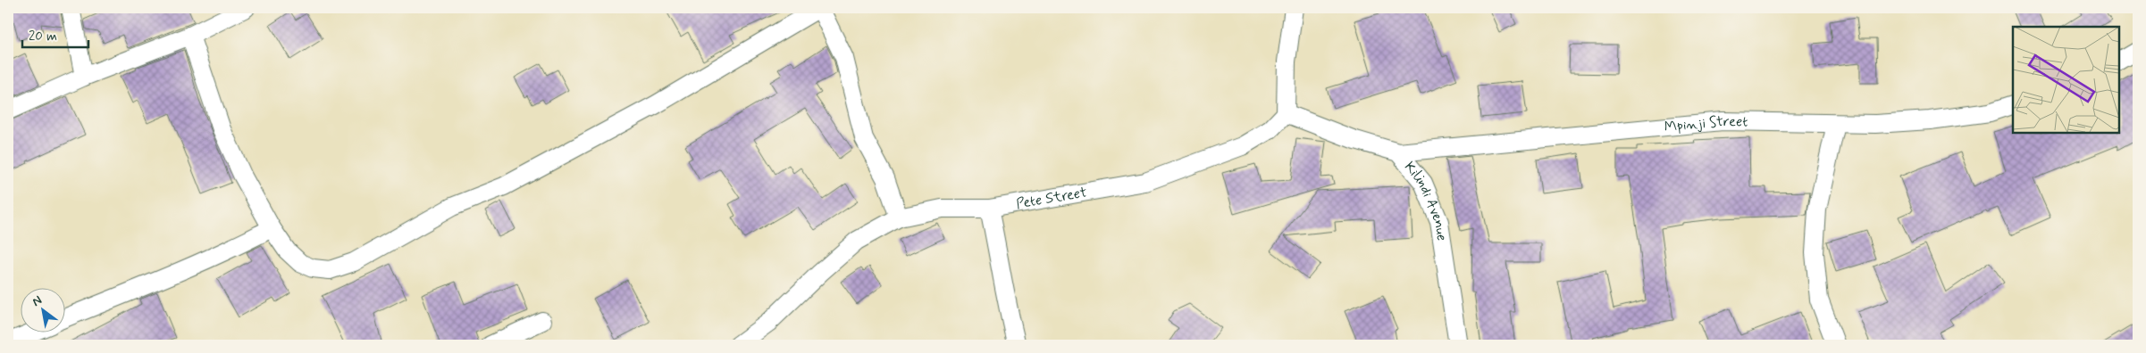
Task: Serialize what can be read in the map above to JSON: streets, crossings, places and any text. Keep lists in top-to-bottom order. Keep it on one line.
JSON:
{"streets":{"street":["Mpinji Street","Pete Street","Kilindi Avenue"]},"crossings":[["Mpinji Street","Kilindi Avenue"],["Pete Street","Kilindi Avenue"]],"scale_bar":"20 m","north":"top left"}
